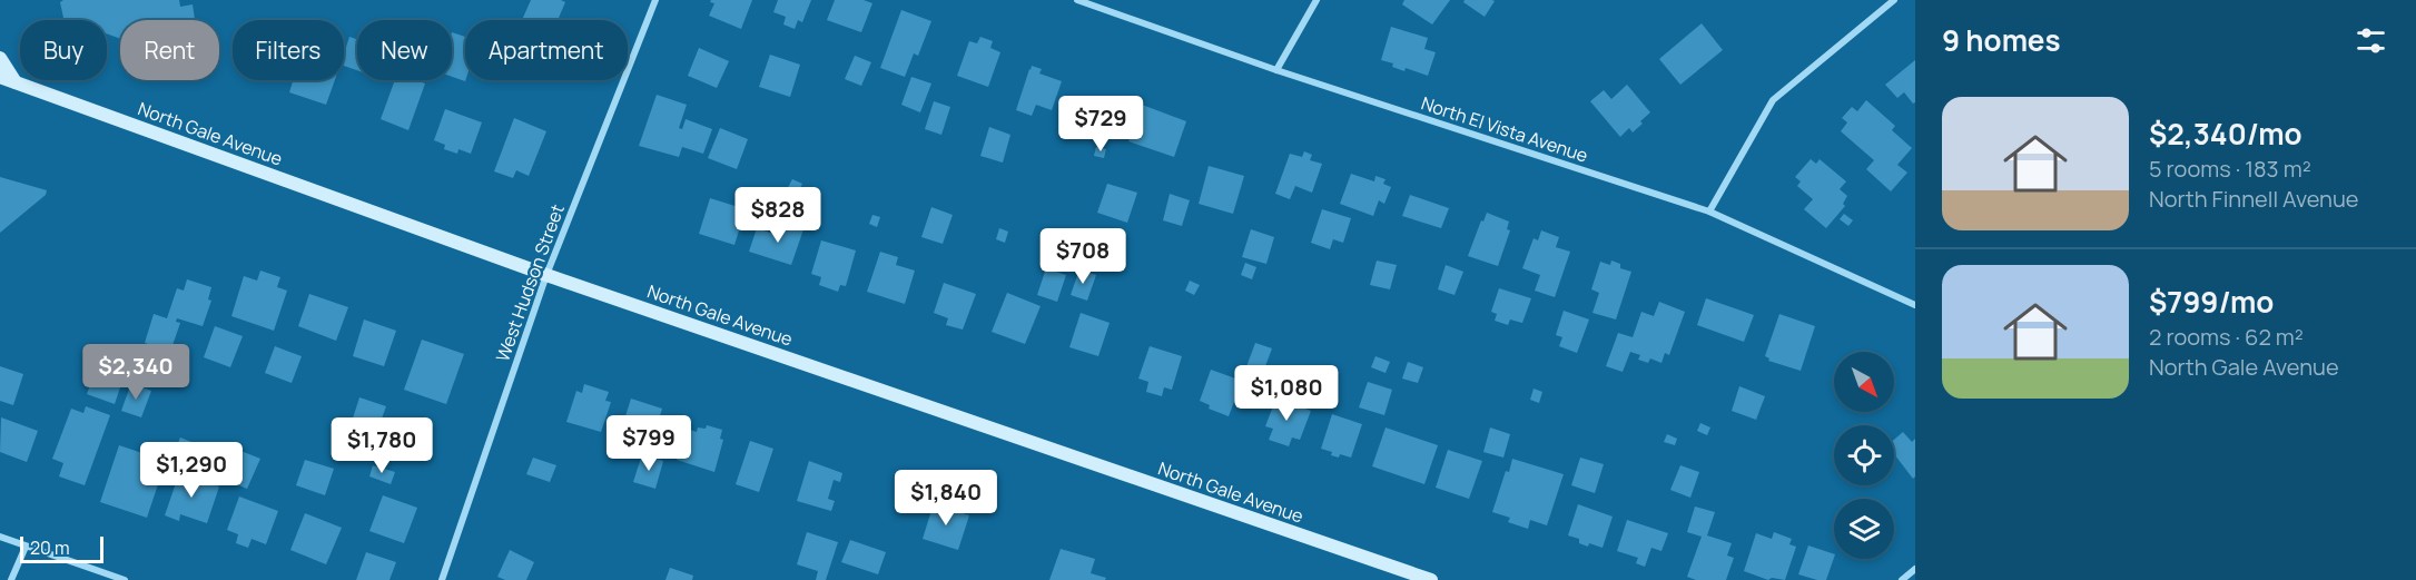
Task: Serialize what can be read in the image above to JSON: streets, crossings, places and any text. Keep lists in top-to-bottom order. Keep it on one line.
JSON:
{"streets":{"street":["North El Vista Avenue","North Gale Avenue","West Hudson Street"]},"crossings":[["North Gale Avenue","West Hudson Street"]],"scale_bar":"20 m","north":"bottom right","page":{"heading":"9 homes","chip":["Buy","Rent","Filters","New","Apartment"],"list":[{"name":"$2,340/mo","note":"5 rooms · 183 m² · North Finnell Avenue"},{"name":"$799/mo","note":"2 rooms · 62 m² · North Gale Avenue"}],"price":["$729","$828","$708","$2,340","$1,080","$799","$1,780","$1,290","$1,840"],"scale":"20 m"}}
